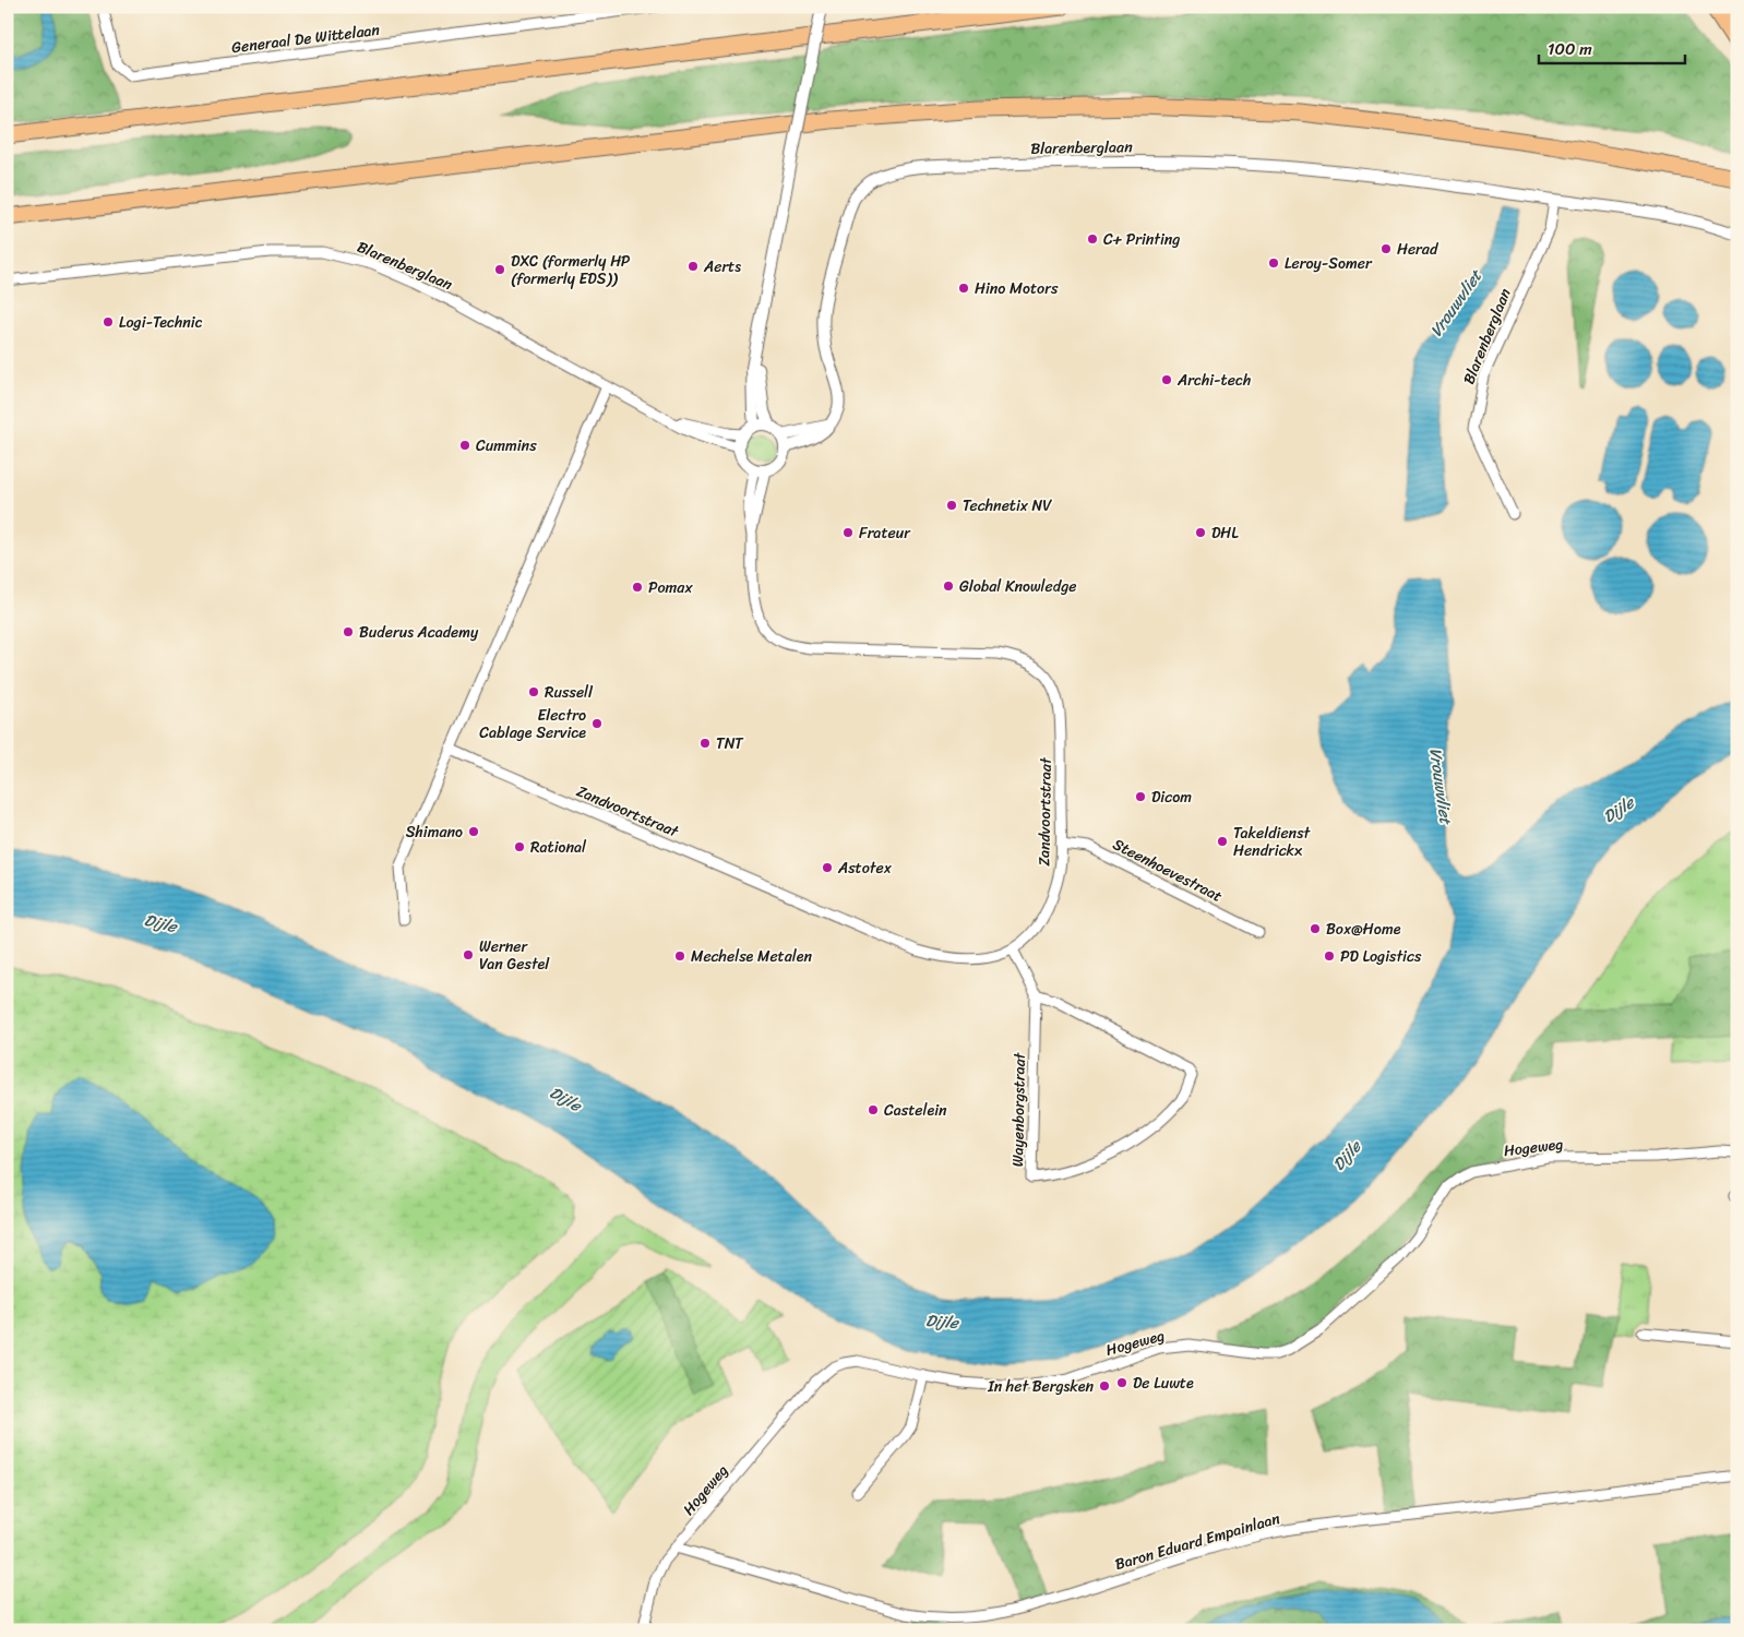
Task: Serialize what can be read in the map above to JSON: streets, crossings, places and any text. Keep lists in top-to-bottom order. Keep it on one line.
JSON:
{"streets":{"street":["Generaal De Wittelaan","Blarenberglaan","Zandvoortstraat","Steenhoevestraat","Wayenborgstraat","Hogeweg","Baron Eduard Empainlaan"]},"crossings":[["Blarenberglaan","Zandvoortstraat"],["Zandvoortstraat","Steenhoevestraat"],["Zandvoortstraat","Wayenborgstraat"],["Hogeweg","Baron Eduard Empainlaan"]],"water":["Vrouwvliet","Dijle"],"places":["C+ Printing","Herad","Leroy-Somer","Aerts","DXC (formerly HP (formerly EDS))","Hino Motors","Logi-Technic","Archi-tech","Cummins","Technetix NV","Frateur","DHL","Global Knowledge","Pomax","Buderus Academy","Russell","Electro Cablage Service","TNT","Dicom","Shimano","Takeldienst Hendrickx","Rational","Astotex","Box@Home","Werner Van Gestel","Mechelse Metalen","PD Logistics","Castelein","De Luwte","In het Bergsken"],"scale_bar":"100 m"}
